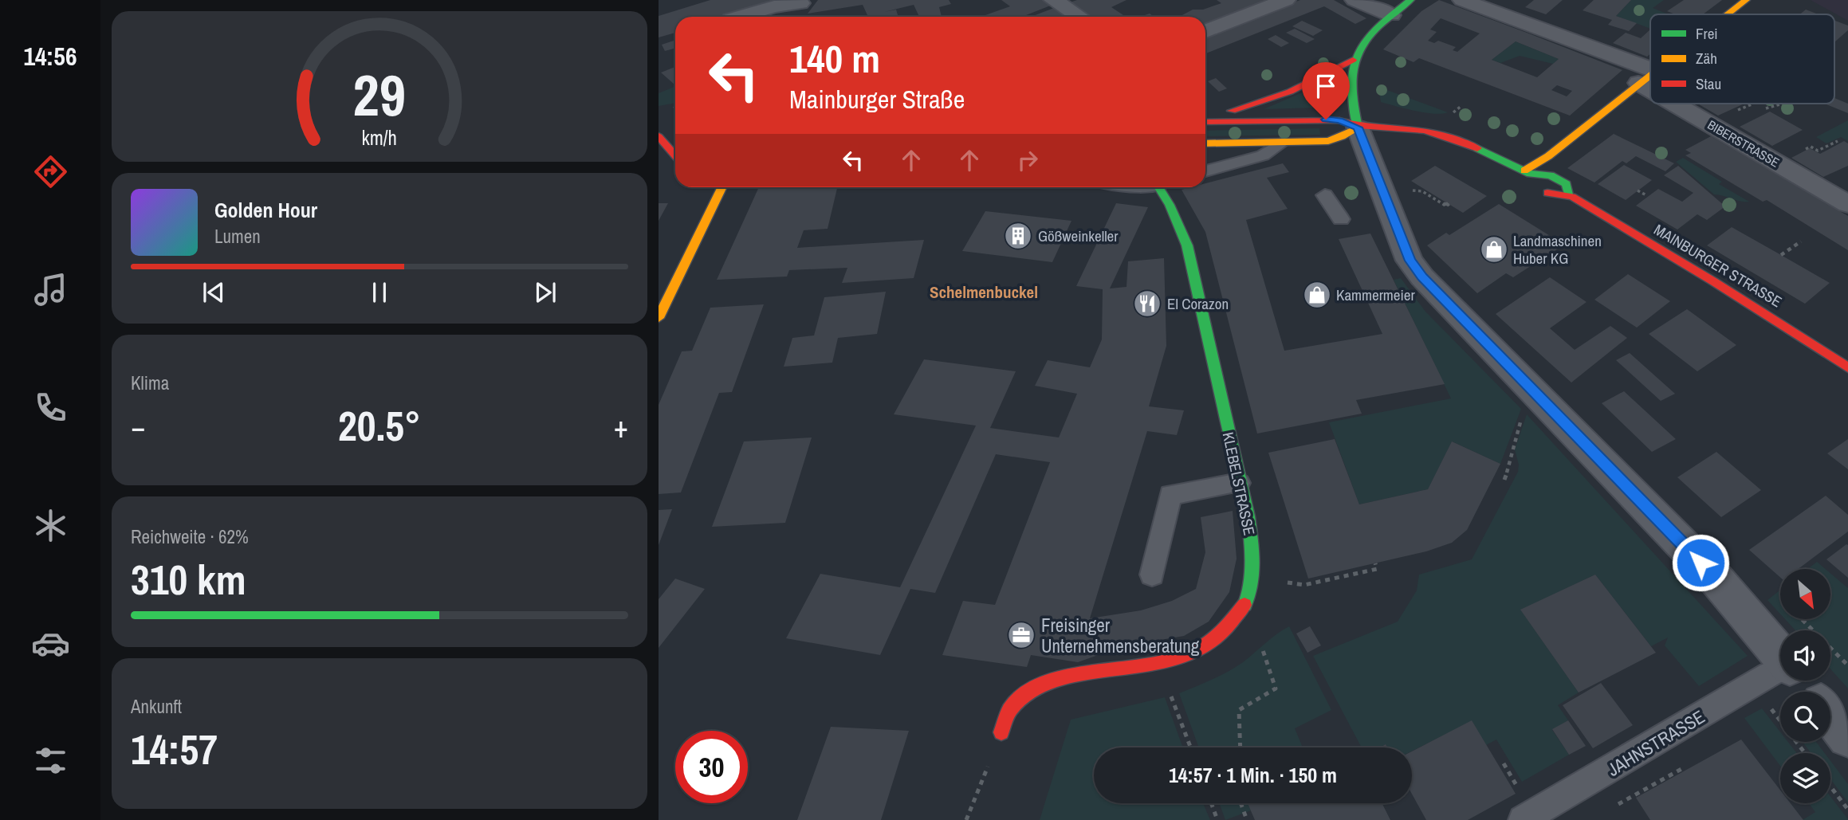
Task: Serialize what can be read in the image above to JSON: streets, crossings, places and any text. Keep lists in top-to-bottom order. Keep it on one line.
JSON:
{"streets":{"main road":["MAINBURGER STRASSE","KLEBELSTRASSE"],"street":["BIBERSTRASSE"],"lane":["JAHNSTRASSE"]},"districts":["Schelmenbuckel"],"places":{"building":["Gößweinkeller"],"shop":["Landmaschinen Huber KG","Kammermeier"],"restaurant":["El Corazon"],"office":["Freisinger Unternehmensberatung"]},"legend":["Frei","Zäh","Stau"],"north":"bottom right","page":{"tabs":"14:56","turn":["140 m","Mainburger Straße"],"song":["Golden Hour","Lumen"],"tile":["Klima",["Reichweite · 62%","310 km"],["Ankunft","14:57"]],"heat":["−","20.5°","+"],"limit":"30","trip":"14:57 · 1 Min. · 150 m","gauge":["29","km/h"]}}
